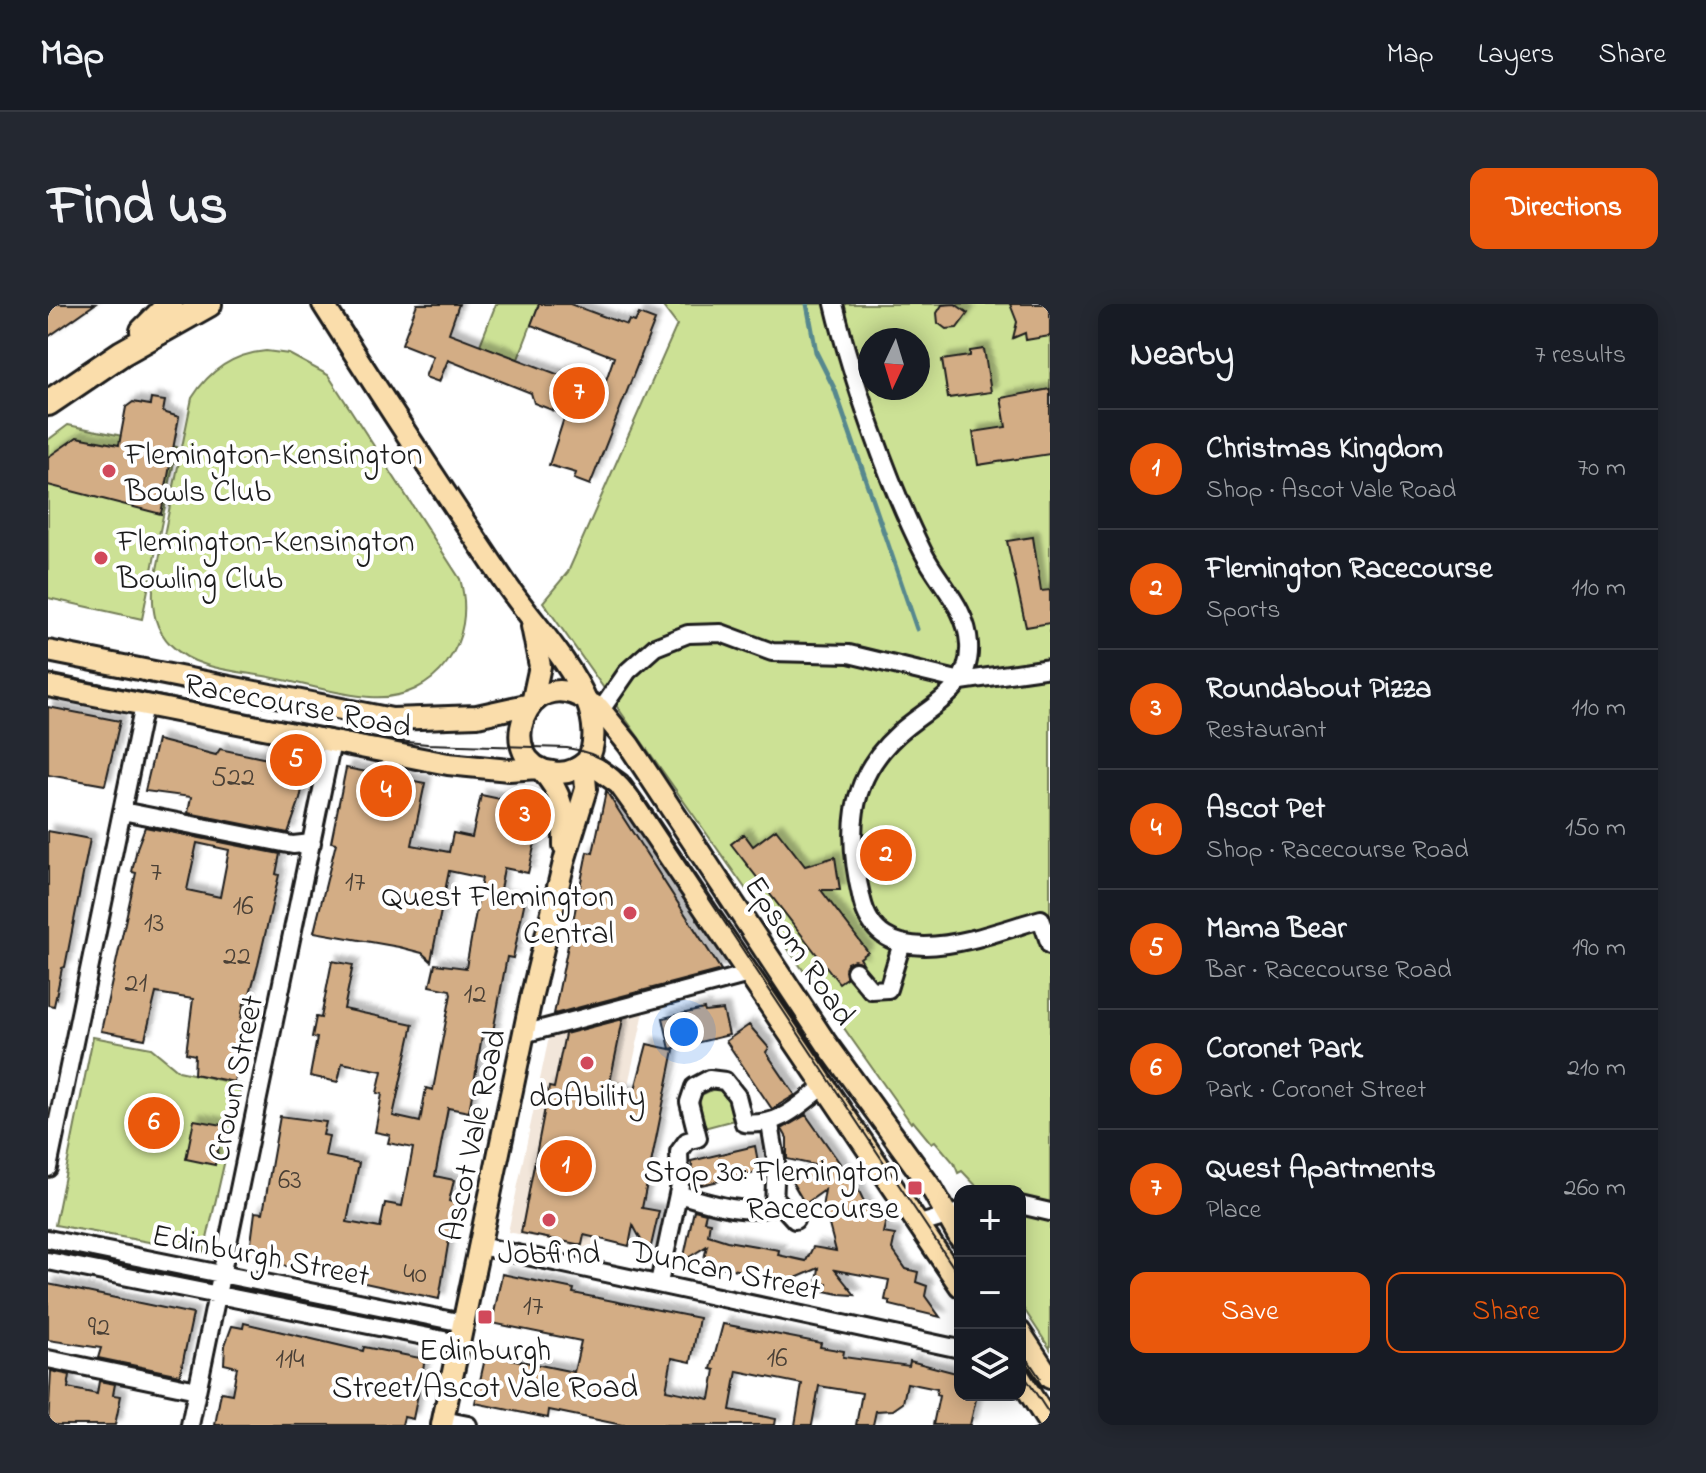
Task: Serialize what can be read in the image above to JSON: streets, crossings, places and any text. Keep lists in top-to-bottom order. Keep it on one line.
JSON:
{"streets":{"main road":["Racecourse Road","Epsom Road","Ascot Vale Road"],"street":["Crown Street","Edinburgh Street","Duncan Street"]},"crossings":[["Racecourse Road","Epsom Road"],["Racecourse Road","Crown Street"],["Racecourse Road","Ascot Vale Road"],["Epsom Road","Ascot Vale Road"],["Crown Street","Edinburgh Street"],["Ascot Vale Road","Edinburgh Street"],["Ascot Vale Road","Duncan Street"]],"places":{"other":["Flemington-Kensington Bowls Club","Flemington-Kensington Bowling Club","Quest Flemington Central","doAbility","Jobfind"],"transit":["Stop 30: Flemington Racecourse","Edinburgh Street/Ascot Vale Road"]},"house_numbers":["522","7","17","16","13","22","21","12","63","40","17","92","16","114"],"north":"bottom","page":{"header":"Map","nav":["Map","Layers","Share"],"title":"Find us","buttons":["Directions",["Save","Share"]],"heading":["Nearby","7 results"],"pins":["7","5","4","3","2","6","1"],"list":[{"mark":"1","name":"Christmas Kingdom","note":"Shop · Ascot Vale Road","value":"70 m"},{"mark":"2","name":"Flemington Racecourse","note":"Sports","value":"110 m"},{"mark":"3","name":"Roundabout Pizza","note":"Restaurant","value":"110 m"},{"mark":"4","name":"Ascot Pet","note":"Shop · Racecourse Road","value":"150 m"},{"mark":"5","name":"Mama Bear","note":"Bar · Racecourse Road","value":"190 m"},{"mark":"6","name":"Coronet Park","note":"Park · Coronet Street","value":"210 m"},{"mark":"7","name":"Quest Apartments","note":"Place","value":"260 m"}],"map_buttons":["+","−"]}}
